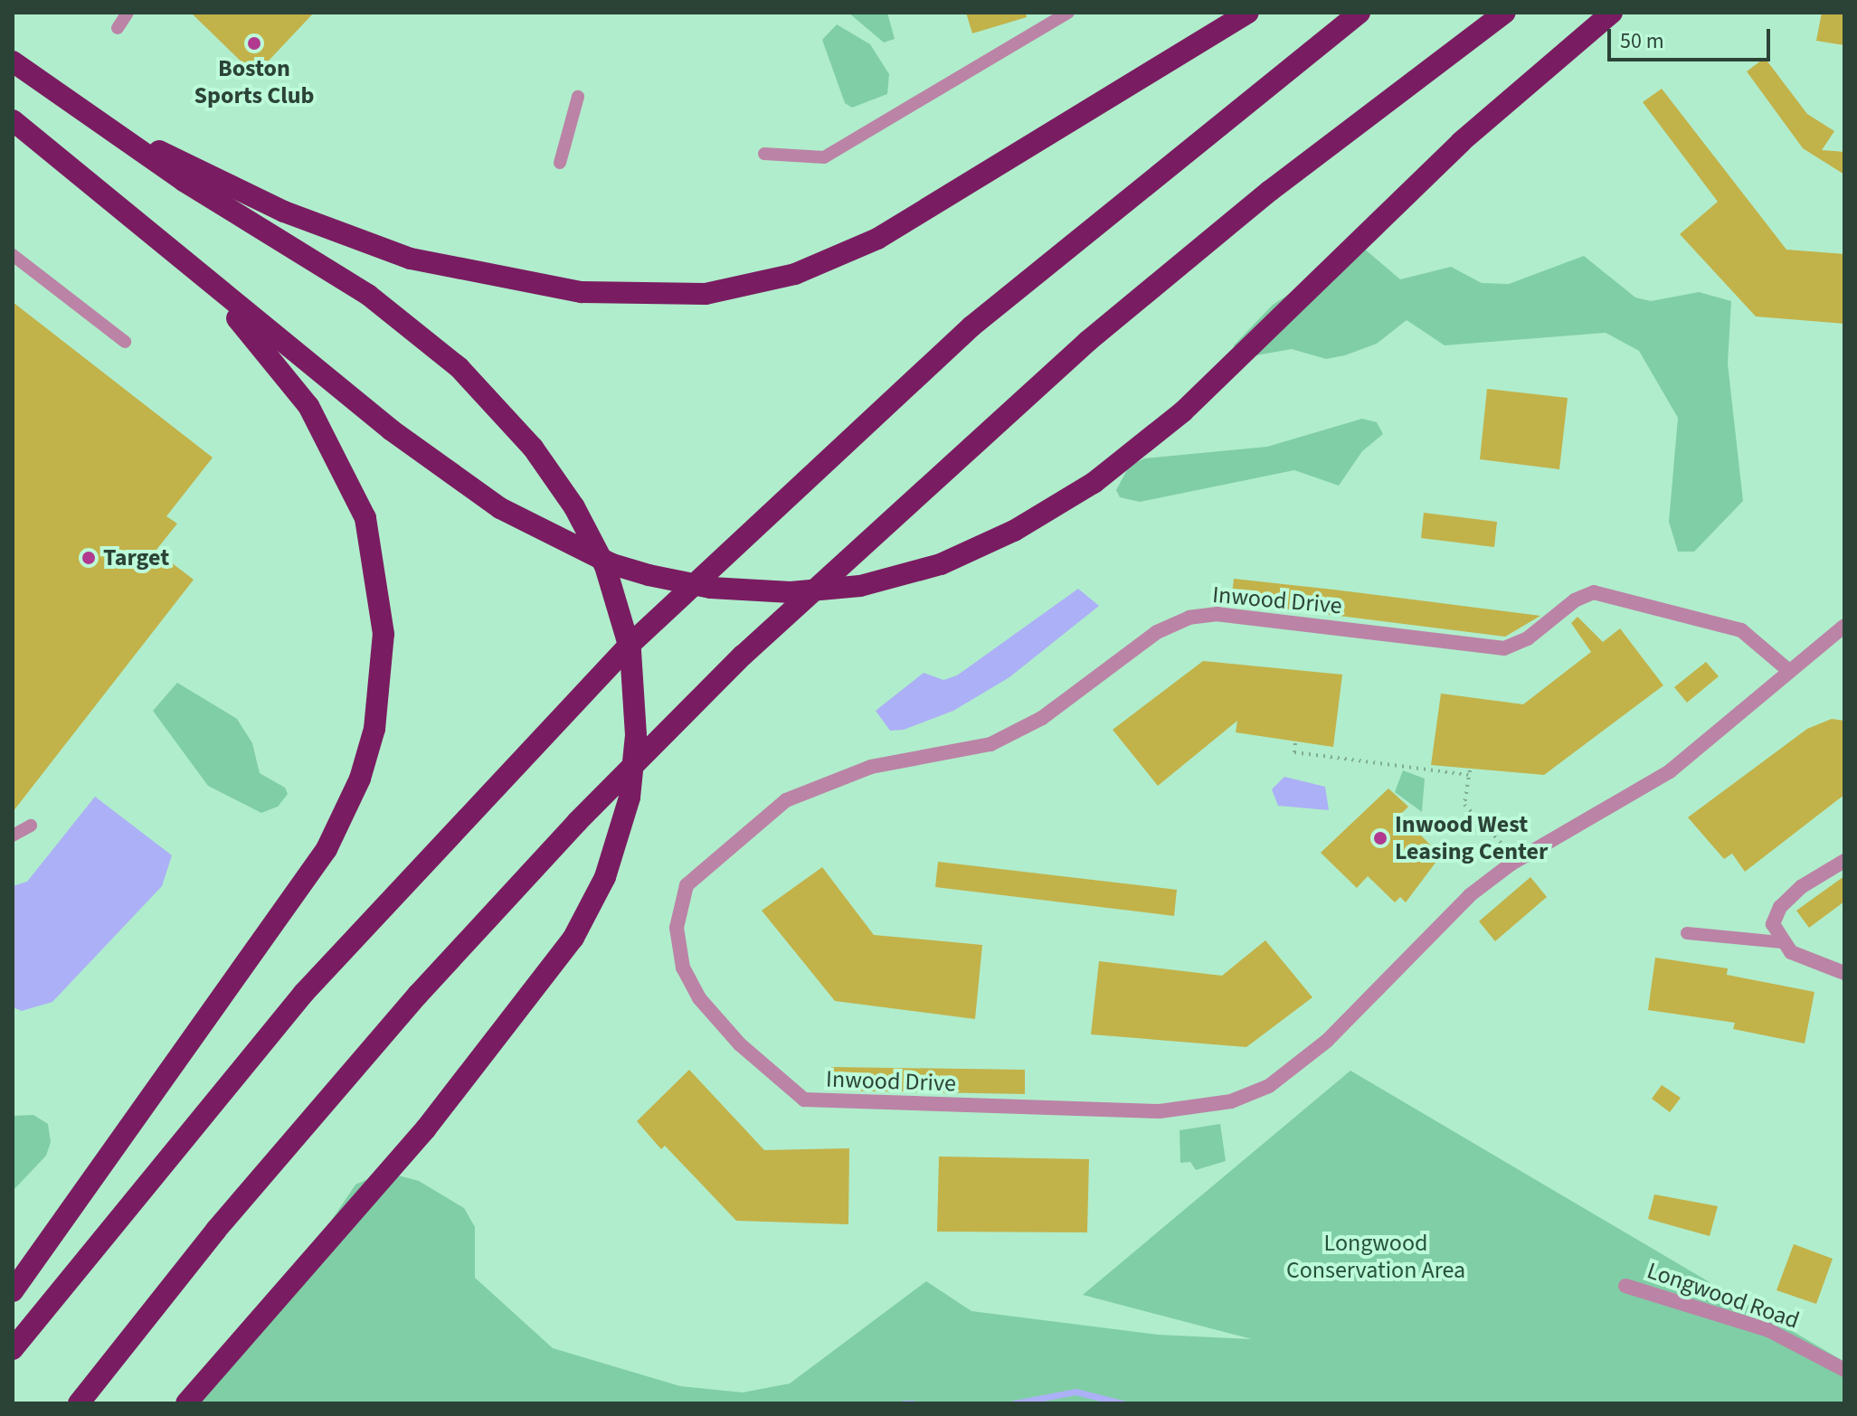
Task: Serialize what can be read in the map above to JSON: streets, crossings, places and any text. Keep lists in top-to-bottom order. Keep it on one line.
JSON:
{"streets":{"street":["Inwood Drive","Longwood Road"]},"parks":["Longwood Conservation Area"],"places":["Boston Sports Club","Target","Inwood West Leasing Center"],"scale_bar":"50 m"}
